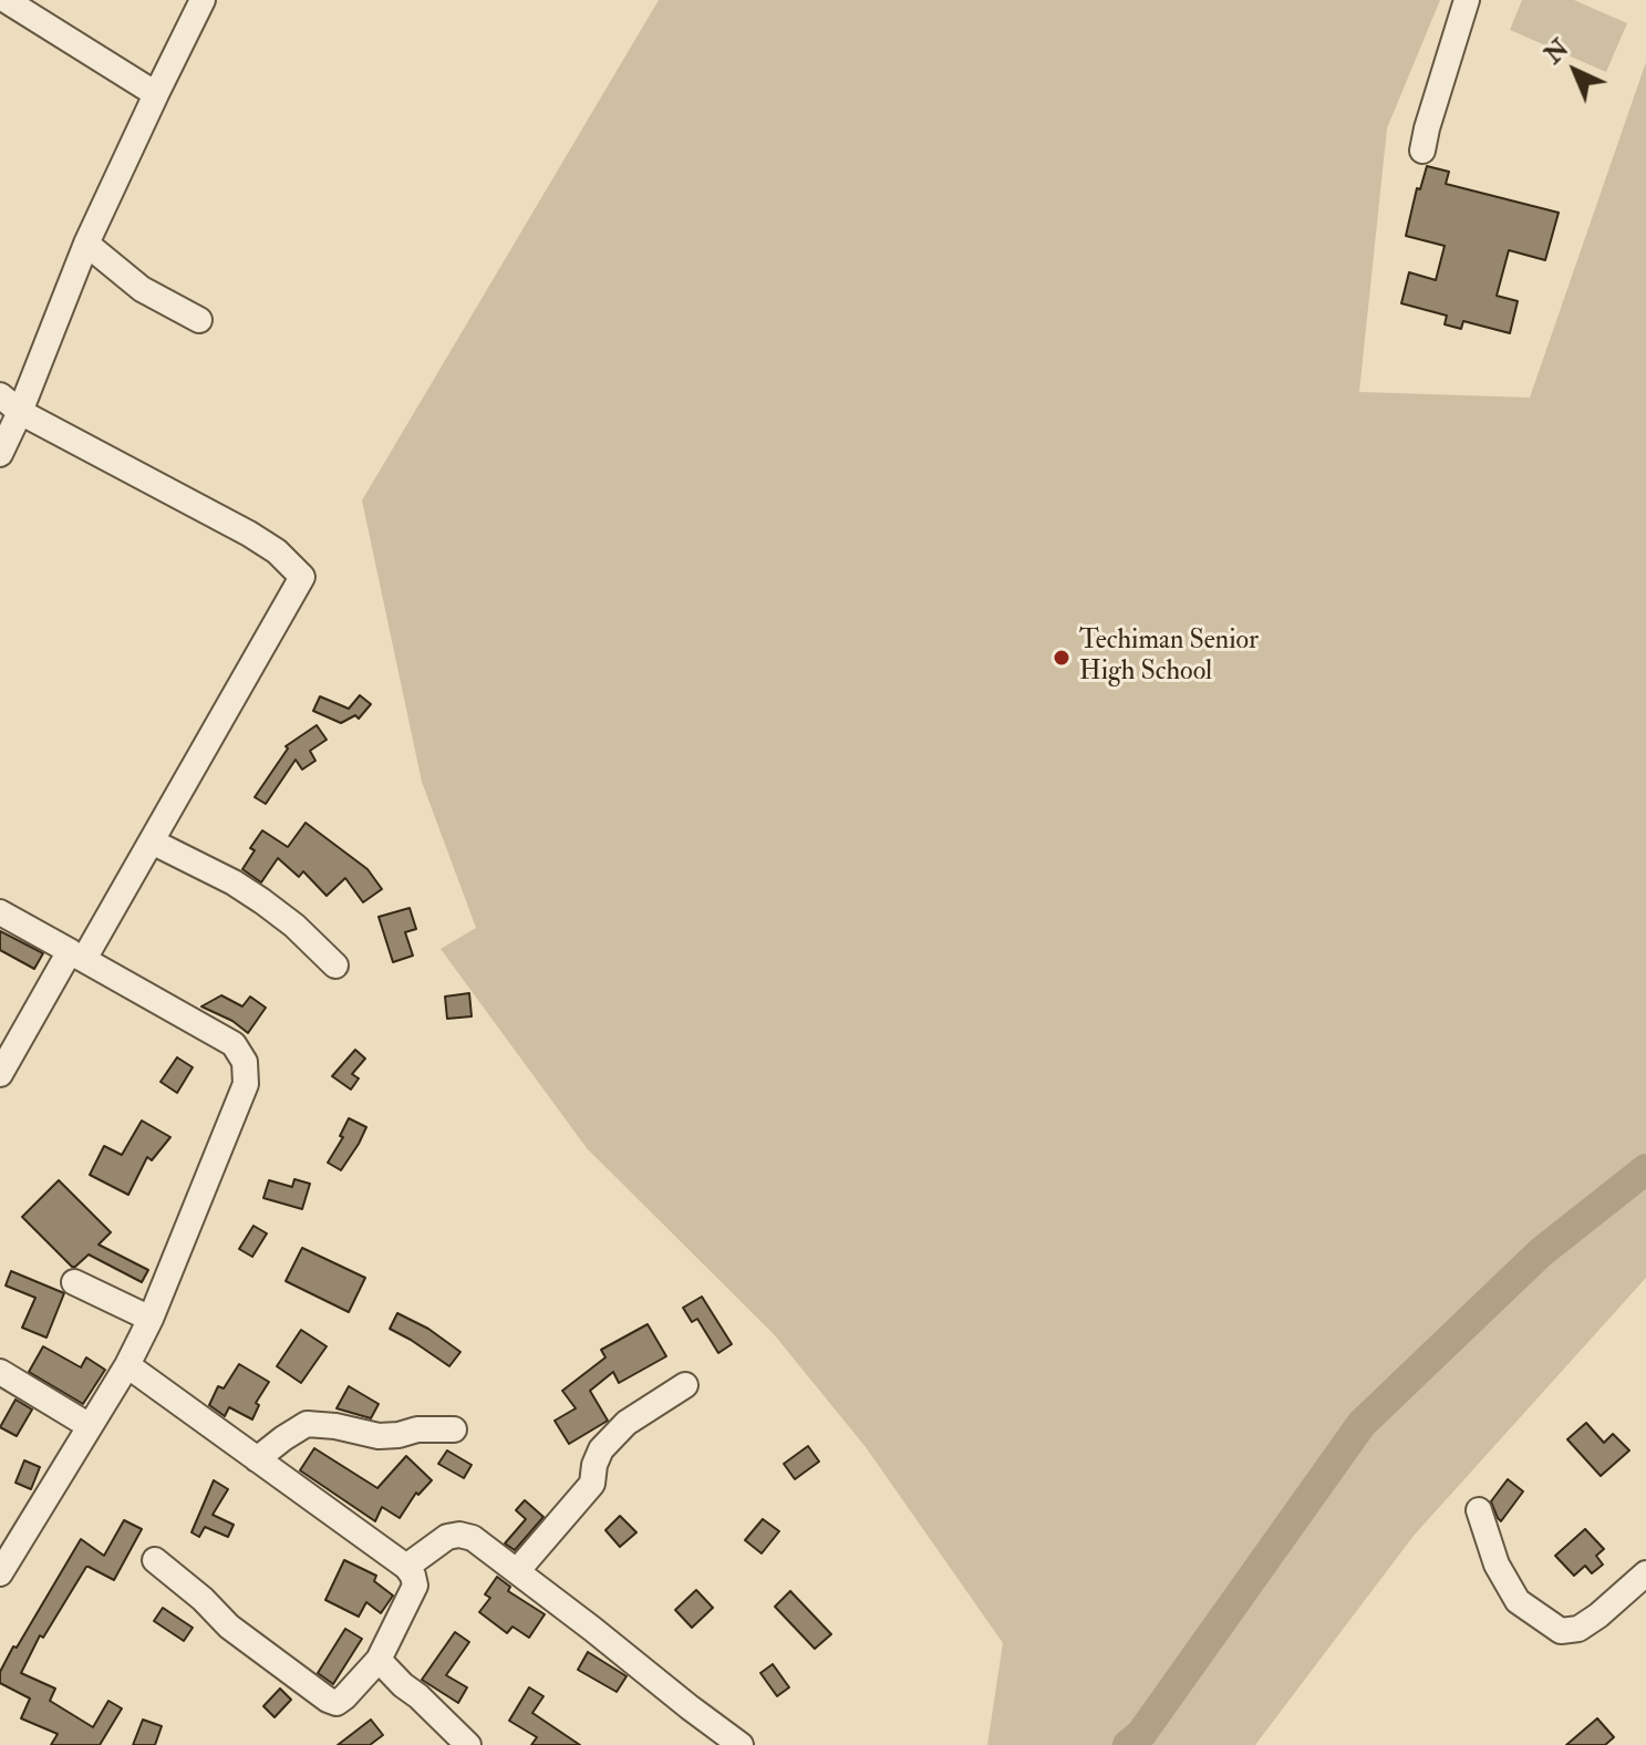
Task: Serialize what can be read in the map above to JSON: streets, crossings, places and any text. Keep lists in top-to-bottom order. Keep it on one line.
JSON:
{"places":["Techiman Senior High School"],"north":"top left"}
